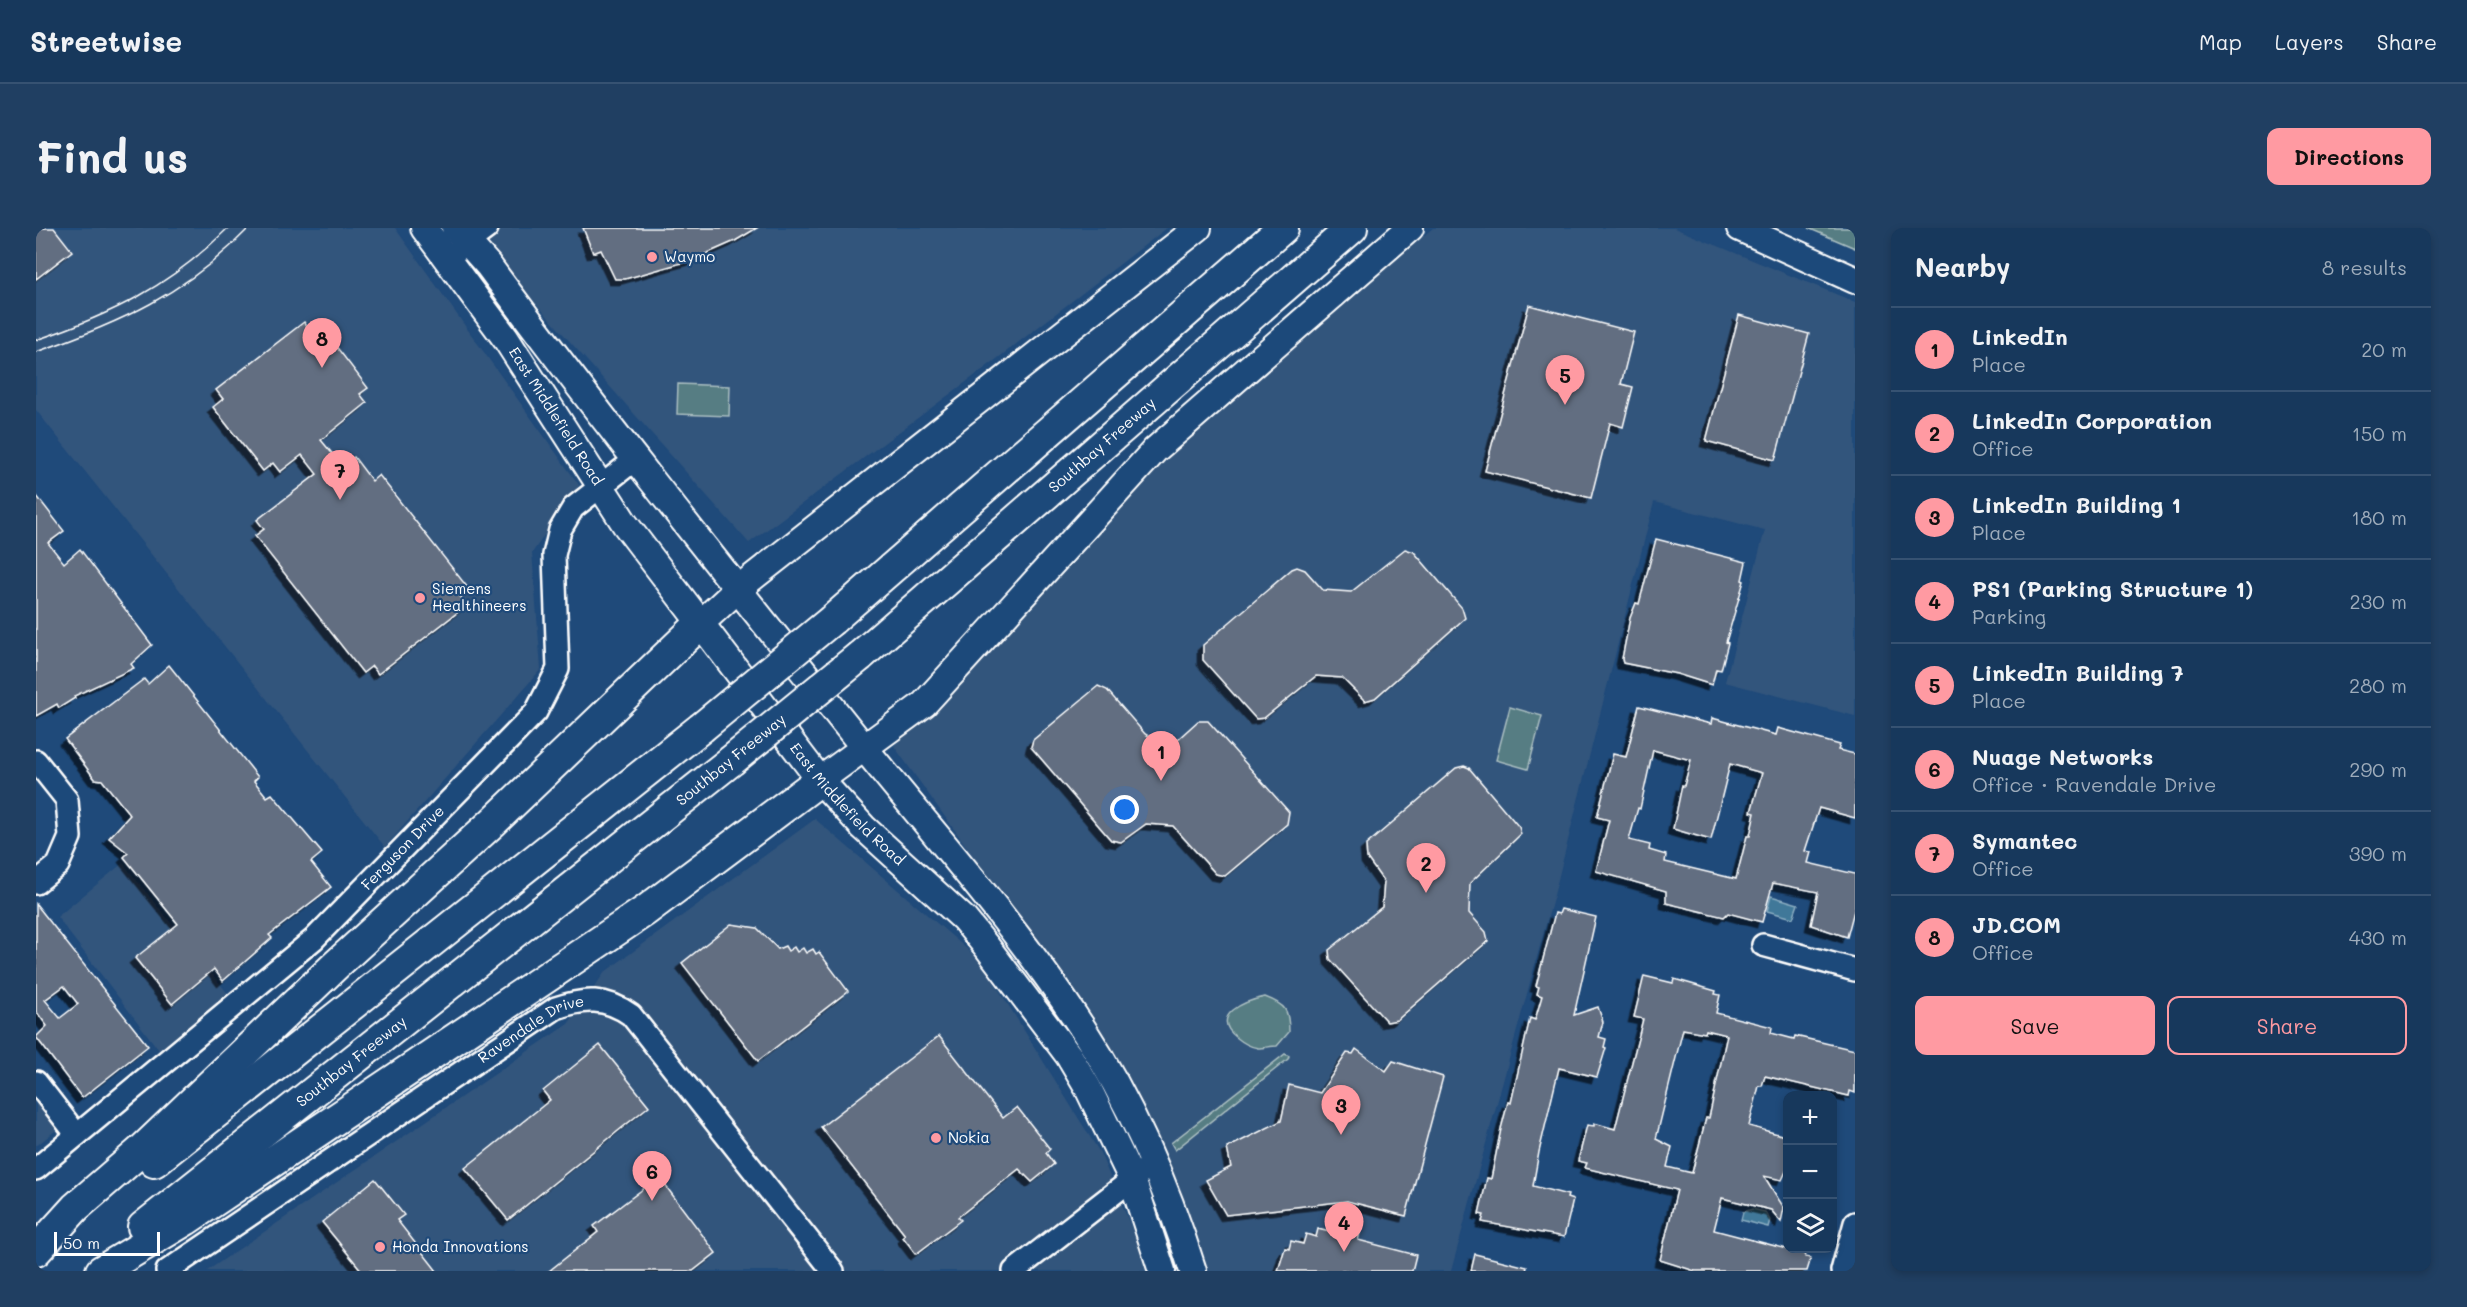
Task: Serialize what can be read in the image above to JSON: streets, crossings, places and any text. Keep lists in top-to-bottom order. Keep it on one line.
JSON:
{"streets":{"highway":["Southbay Freeway"],"main road":["East Middlefield Road"],"street":["Ferguson Drive","Ravendale Drive"]},"crossings":[["East Middlefield Road","Ferguson Drive"]],"places":["Waymo","Siemens Healthineers","Nokia","Honda Innovations"],"scale_bar":"50 m","page":{"header":"Streetwise","nav":["Map","Layers","Share"],"buttons":["Directions",["Save","Share"]],"title":"Find us","heading":["Nearby","8 results"],"list":[{"mark":"1","name":"LinkedIn","note":"Place","value":"20 m"},{"mark":"2","name":"LinkedIn Corporation","note":"Office","value":"150 m"},{"mark":"3","name":"LinkedIn Building 1","note":"Place","value":"180 m"},{"mark":"4","name":"PS1 (Parking Structure 1)","note":"Parking","value":"230 m"},{"mark":"5","name":"LinkedIn Building 7","note":"Place","value":"280 m"},{"mark":"6","name":"Nuage Networks","note":"Office · Ravendale Drive","value":"290 m"},{"mark":"7","name":"Symantec","note":"Office","value":"390 m"},{"mark":"8","name":"JD.COM","note":"Office","value":"430 m"}],"pins":["8","5","7","1","2","3","6","4"],"map_buttons":["+","−"],"scale":"50 m"}}
